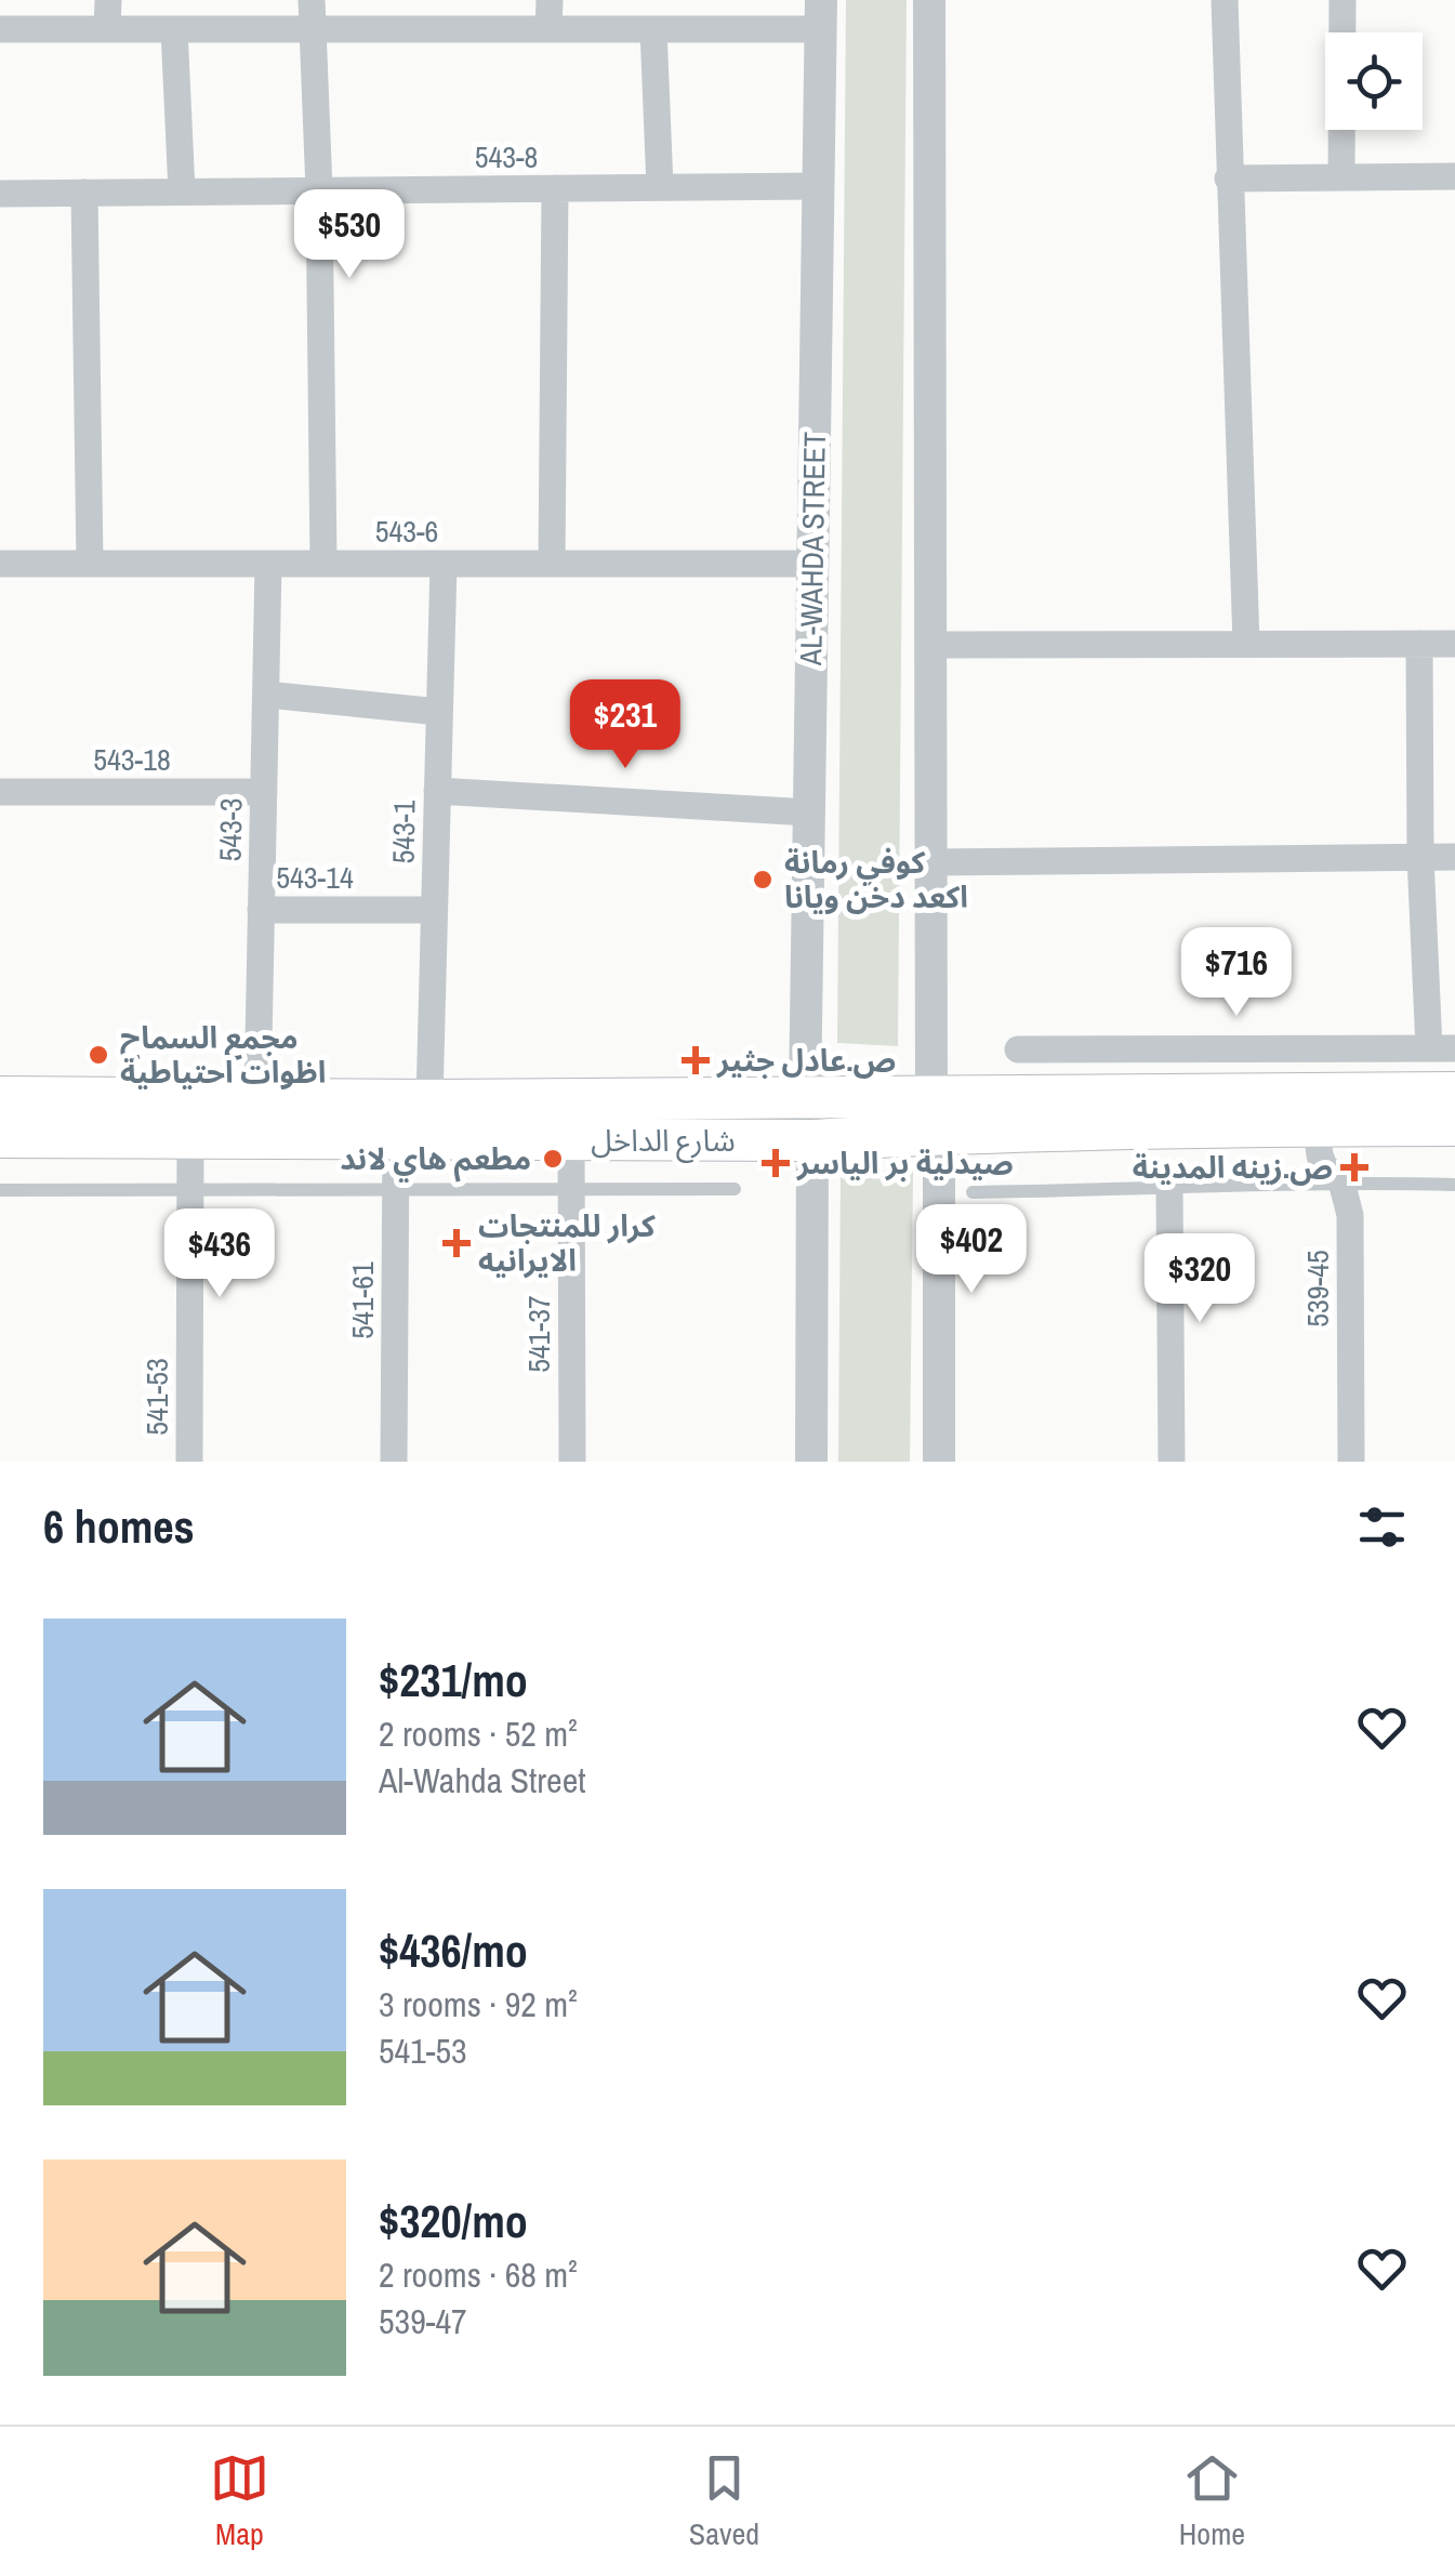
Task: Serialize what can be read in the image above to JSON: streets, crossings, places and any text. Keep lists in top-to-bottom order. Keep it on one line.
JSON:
{"streets":{"main road":["شارع الداخل"],"street":["543-8","543-6","AL-WAHDA STREET","543-18","543-3","543-1","543-14","539-45","541-61","541-37","541-53"]},"crossings":[["543-8","AL-WAHDA STREET"],["543-6","AL-WAHDA STREET"],["543-6","543-3"],["543-6","543-1"],["AL-WAHDA STREET","شارع الداخل"],["543-18","543-3"],["543-3","543-14"],["543-3","شارع الداخل"],["543-1","543-14"],["543-1","شارع الداخل"],["شارع الداخل","539-45"],["شارع الداخل","541-61"],["شارع الداخل","541-37"],["شارع الداخل","541-53"]],"places":{"other":["كوفي رمانة اكعد دخن ويانا","مجمع السماح اظوات احتياطية","مطعم هاي لاند"],"health":["ص.عادل جثير","صيدلية بر الياسر","ص.زينه المدينة","كرار للمنتجات الايرانيه"]},"page":{"price":["$530","$231","$716","$402","$436","$320"],"heading":"6 homes","list":[{"name":"$231/mo","note":"2 rooms · 52 m² · Al-Wahda Street"},{"name":"$436/mo","note":"3 rooms · 92 m² · 541-53"},{"name":"$320/mo","note":"2 rooms · 68 m² · 539-47"}],"tabs":["Map","Saved","Home"]}}
